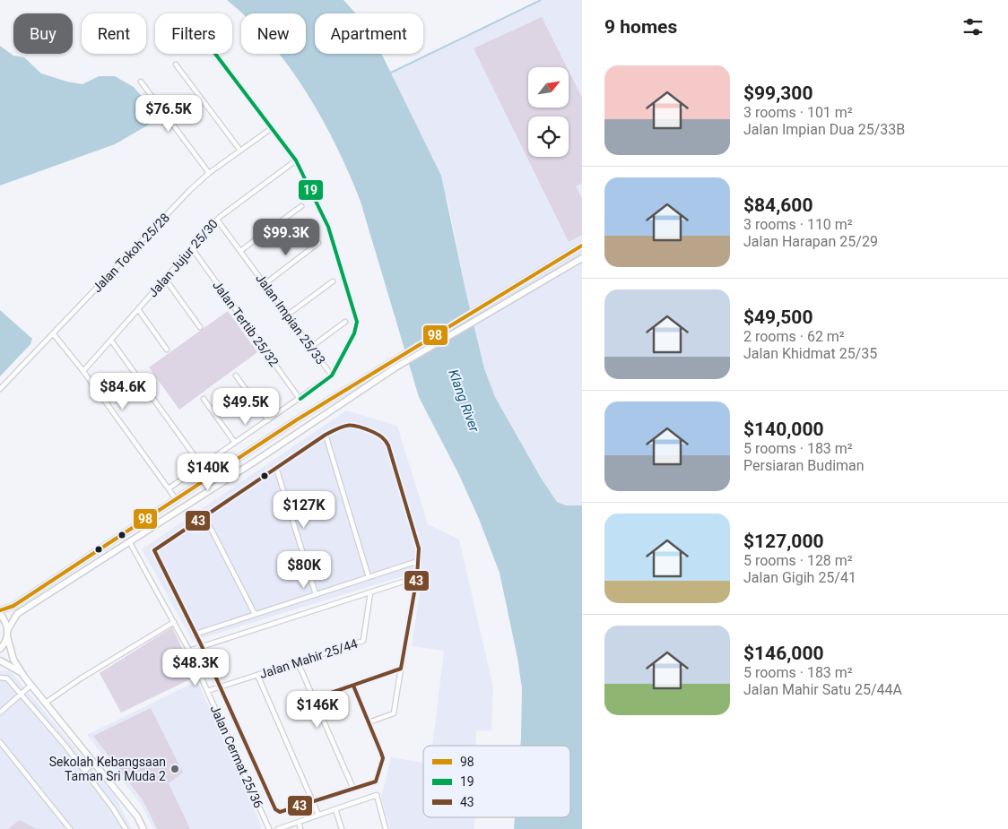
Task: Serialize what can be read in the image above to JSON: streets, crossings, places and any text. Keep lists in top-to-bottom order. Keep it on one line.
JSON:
{"streets":{"street":["Jalan Tokoh 25/28","Jalan Jujur 25/30","Jalan Impian 25/33","Jalan Tertib 25/32","Jalan Mahir 25/44","Jalan Cermat 25/36"]},"crossings":[["Jalan Jujur 25/30","Jalan Impian 25/33"],["Jalan Jujur 25/30","Jalan Tertib 25/32"],["Jalan Mahir 25/44","Jalan Cermat 25/36"]],"water":["Klang River"],"places":["Sekolah Kebangsaan Taman Sri Muda 2"],"lines":["transit line 19","transit line 98","transit line 43"],"legend":["98","19","43"],"north":"top right","page":{"heading":"9 homes","chip":["Buy","Rent","Filters","New","Apartment"],"list":[{"name":"$99,300","note":"3 rooms · 101 m² · Jalan Impian Dua 25/33B"},{"name":"$84,600","note":"3 rooms · 110 m² · Jalan Harapan 25/29"},{"name":"$49,500","note":"2 rooms · 62 m² · Jalan Khidmat 25/35"},{"name":"$140,000","note":"5 rooms · 183 m² · Persiaran Budiman"},{"name":"$127,000","note":"5 rooms · 128 m² · Jalan Gigih 25/41"},{"name":"$146,000","note":"5 rooms · 183 m² · Jalan Mahir Satu 25/44A"}],"price":["$76.5K","$99.3K","$84.6K","$49.5K","$140K","$127K","$80K","$48.3K","$146K"]}}
